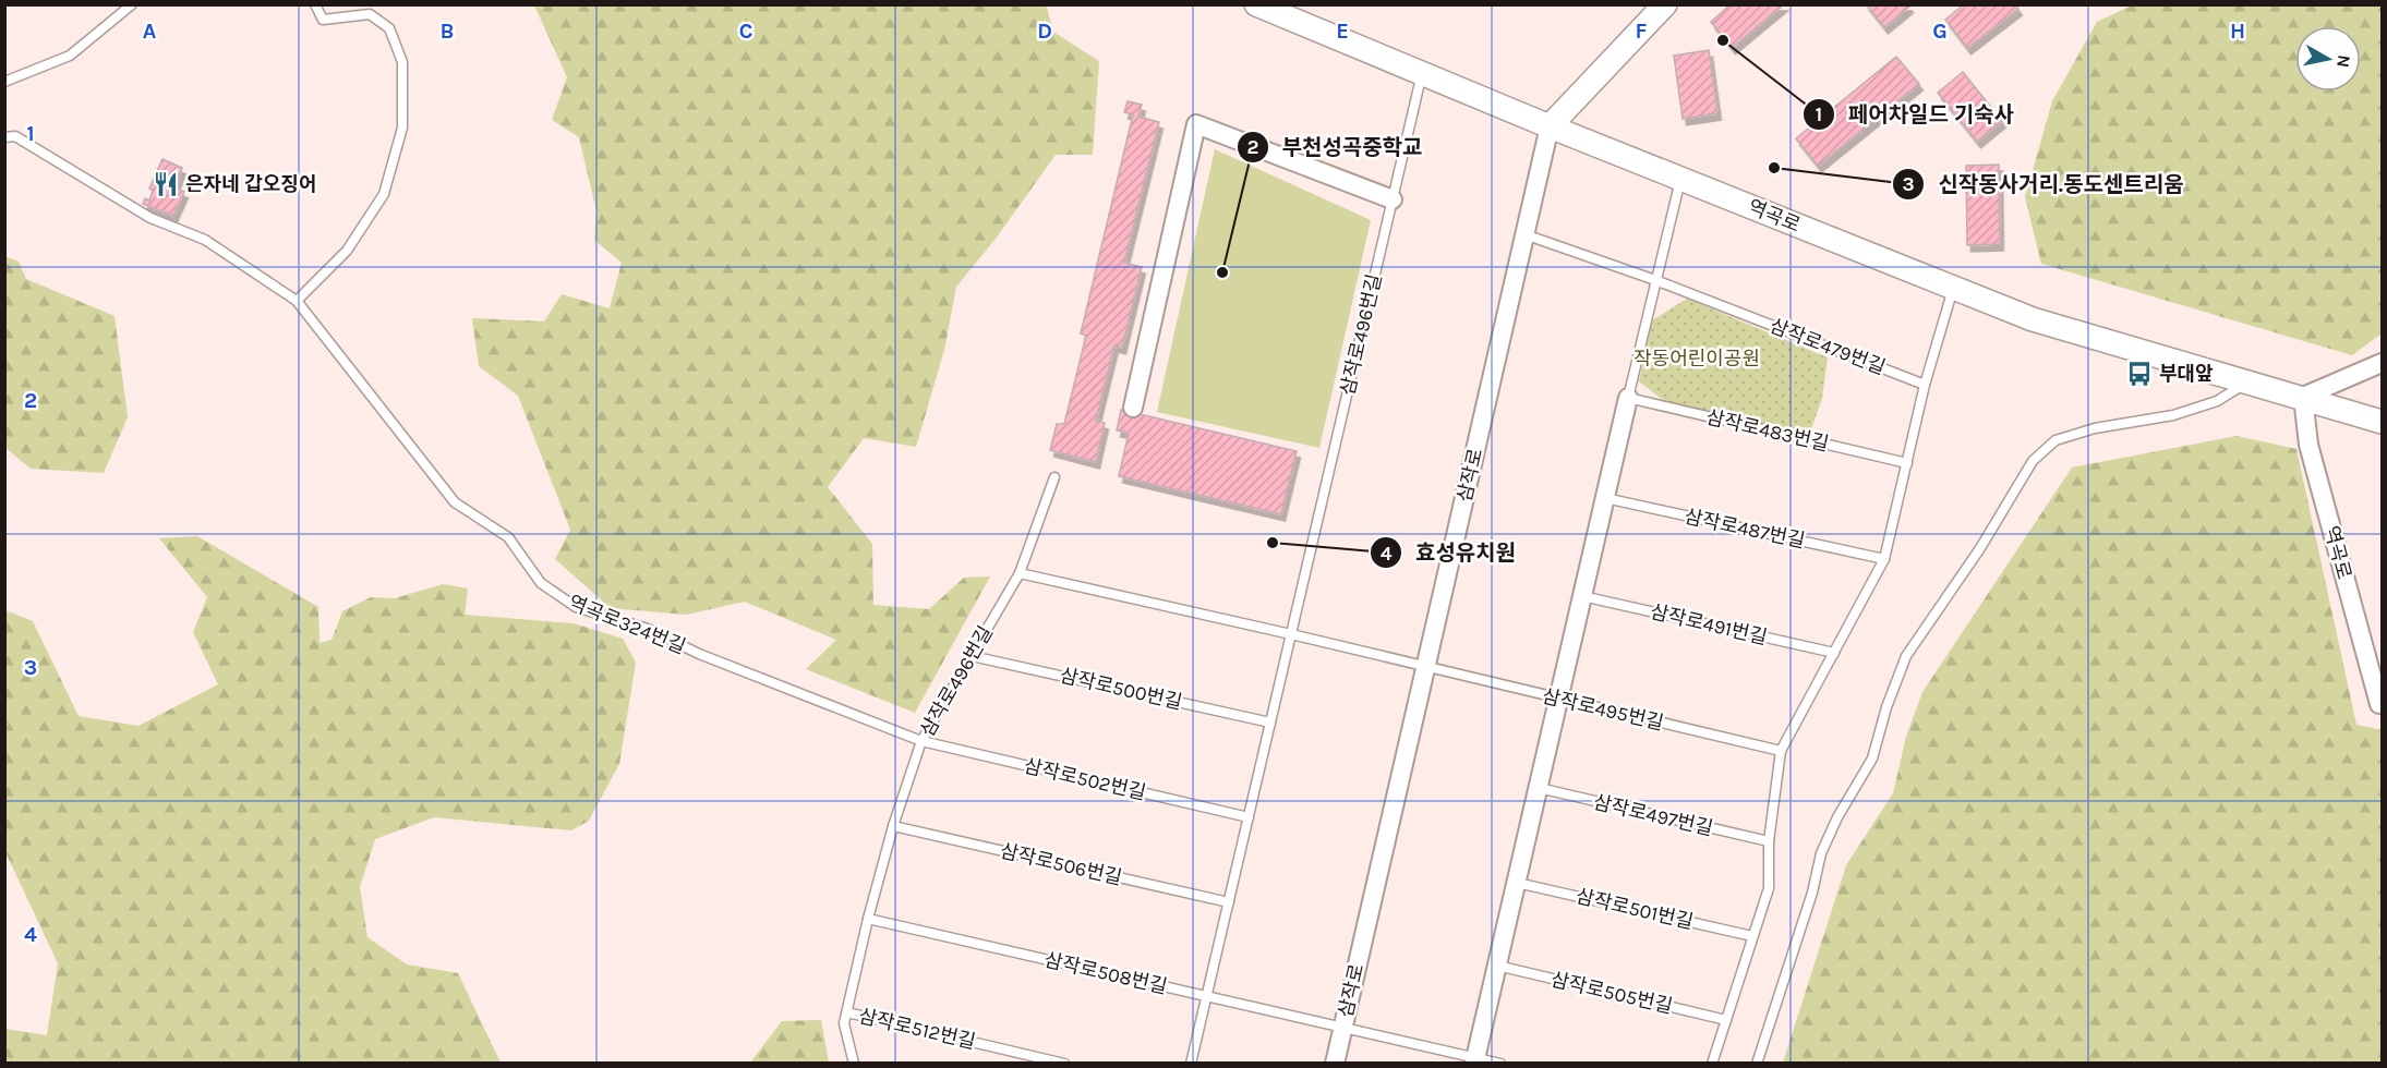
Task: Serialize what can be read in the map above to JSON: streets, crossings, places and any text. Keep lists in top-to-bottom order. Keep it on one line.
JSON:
{"streets":{"street":["역곡로","삼작로"],"lane":["삼작로496번길","삼작로479번길","삼작로483번길","삼작로487번길","역곡로324번길","삼작로491번길","삼작로500번길","삼작로495번길","삼작로502번길","삼작로497번길","삼작로506번길","삼작로501번길","삼작로508번길","삼작로505번길","삼작로512번길"]},"crossings":[["역곡로","삼작로496번길"],["역곡로","삼작로"],["삼작로496번길","역곡로324번길"],["삼작로496번길","삼작로500번길"],["삼작로496번길","삼작로502번길"],["삼작로496번길","삼작로506번길"],["삼작로496번길","삼작로508번길"],["삼작로496번길","삼작로512번길"],["삼작로479번길","삼작로"],["삼작로","삼작로495번길"],["삼작로","삼작로508번길"],["역곡로324번길","삼작로502번길"]],"parks":["작동어린이공원"],"places":{"other":["페어차일드 기숙사","신작동사거리.동도센트리움","부천성곡중학교","효성유치원"],"restaurant":["은자네 갑오징어"],"bus stop":["부대앞"]},"north":"right","grid":{"columns":["A","B","C","D","E","F","G","H"],"rows":["1","2","3","4"]}}
